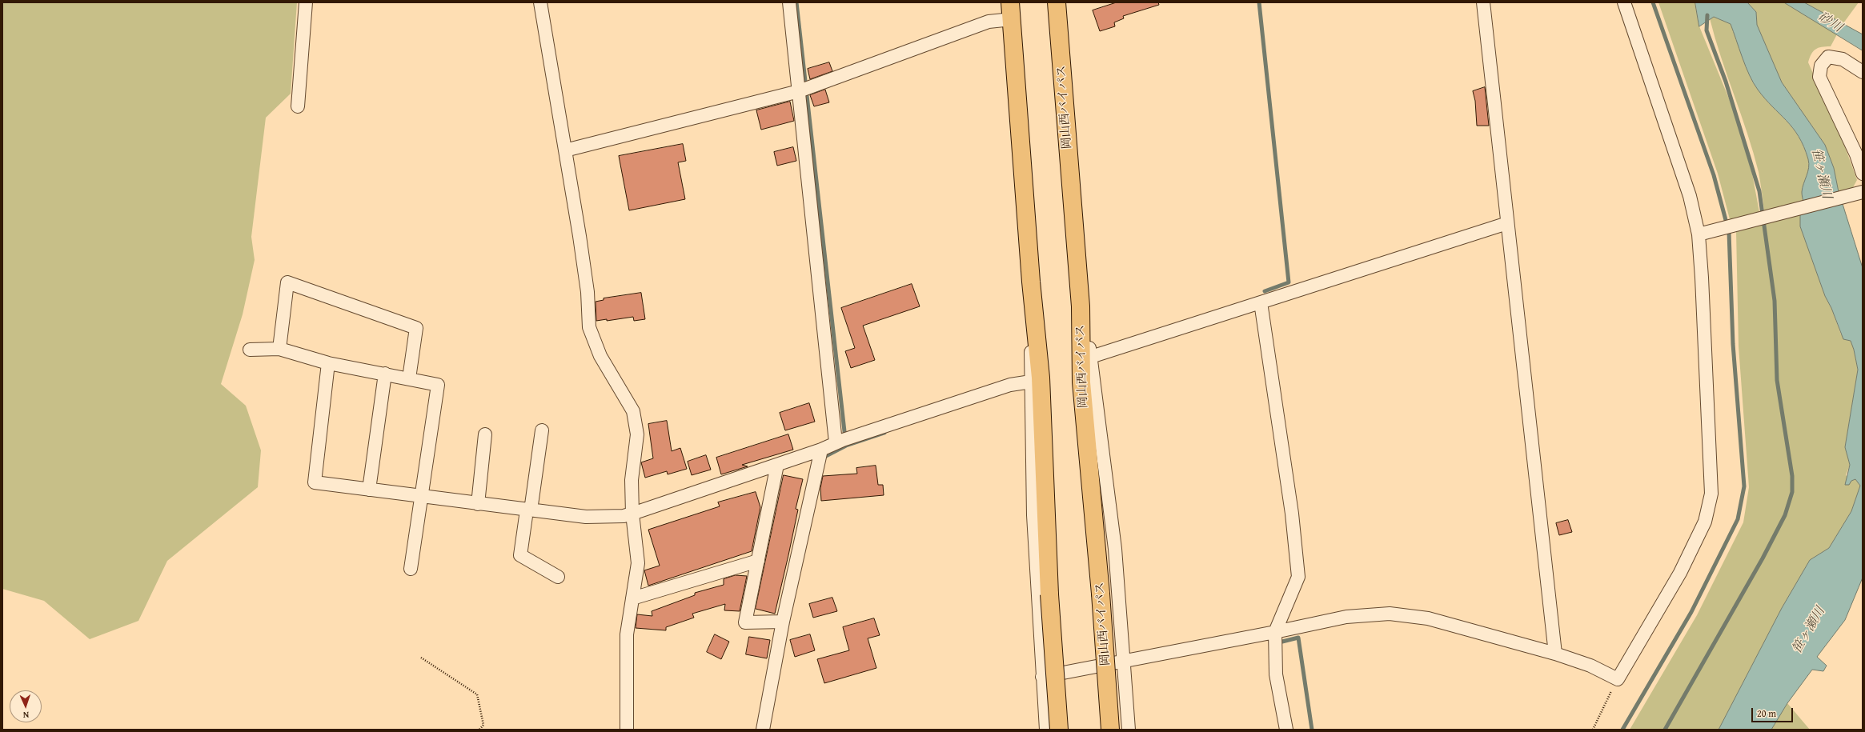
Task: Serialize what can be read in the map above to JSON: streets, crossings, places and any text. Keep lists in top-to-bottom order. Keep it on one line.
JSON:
{"streets":{"highway":["岡山西バイパス"]},"water":["砂川","笹ヶ瀬川"],"scale_bar":"20 m","north":"bottom"}
